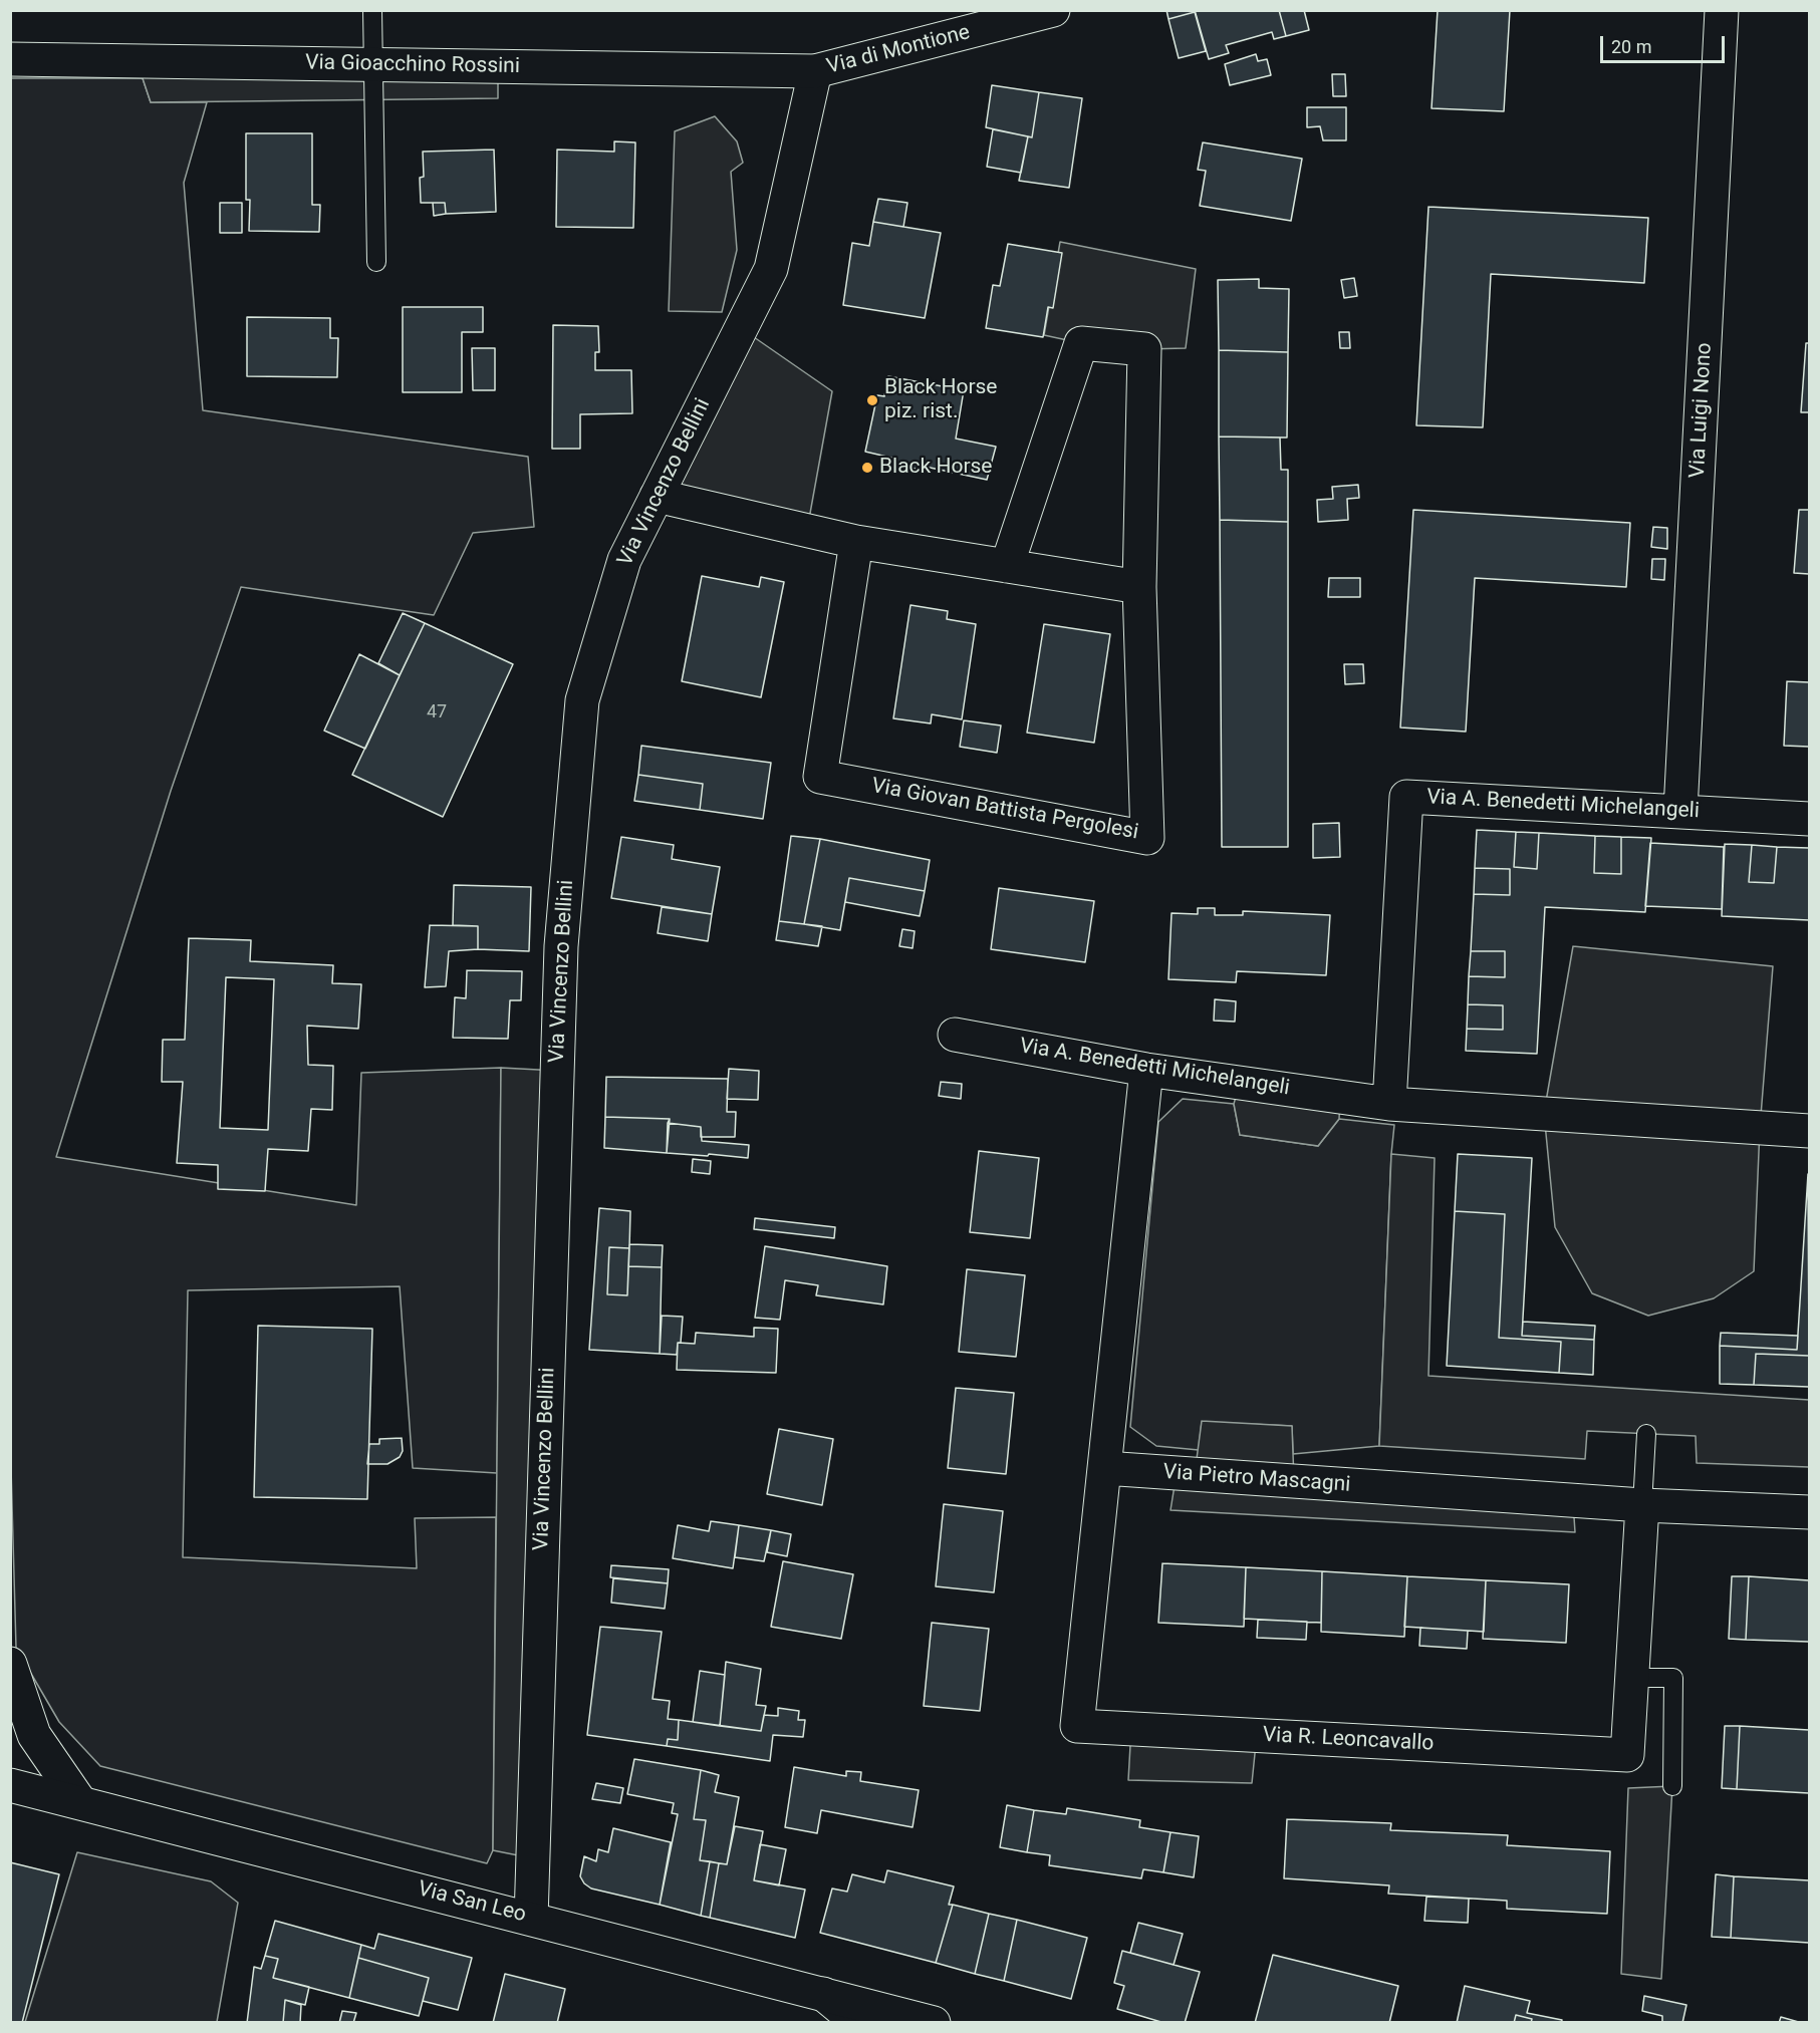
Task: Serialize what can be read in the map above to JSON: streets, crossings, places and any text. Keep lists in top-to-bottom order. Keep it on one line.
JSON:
{"streets":{"street":["Via di Montione","Via Gioacchino Rossini","Via Luigi Nono","Via Vincenzo Bellini","Via A. Benedetti Michelangeli","Via Giovan Battista Pergolesi","Via Pietro Mascagni","Via R. Leoncavallo","Via San Leo"]},"crossings":[["Via di Montione","Via Gioacchino Rossini"],["Via di Montione","Via Vincenzo Bellini"],["Via Gioacchino Rossini","Via Vincenzo Bellini"],["Via Luigi Nono","Via A. Benedetti Michelangeli"],["Via Vincenzo Bellini","Via San Leo"],["Via Pietro Mascagni","Via R. Leoncavallo"]],"places":["Black Horse piz. rist.","Black Horse"],"house_numbers":["47"],"scale_bar":"20 m"}
